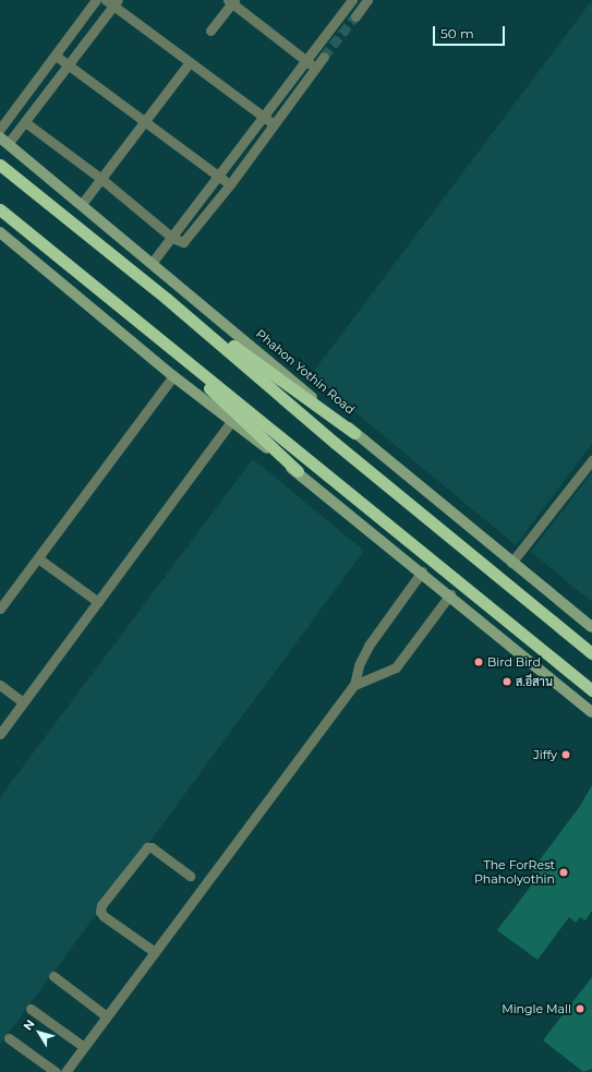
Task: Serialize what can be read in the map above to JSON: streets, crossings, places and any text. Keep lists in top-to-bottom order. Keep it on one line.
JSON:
{"streets":{"main road":["Phahon Yothin Road"]},"places":["Bird Bird","ส.อีสาน","Jiffy","The ForRest Phaholyothin","Mingle Mall"],"scale_bar":"50 m","north":"top left"}
